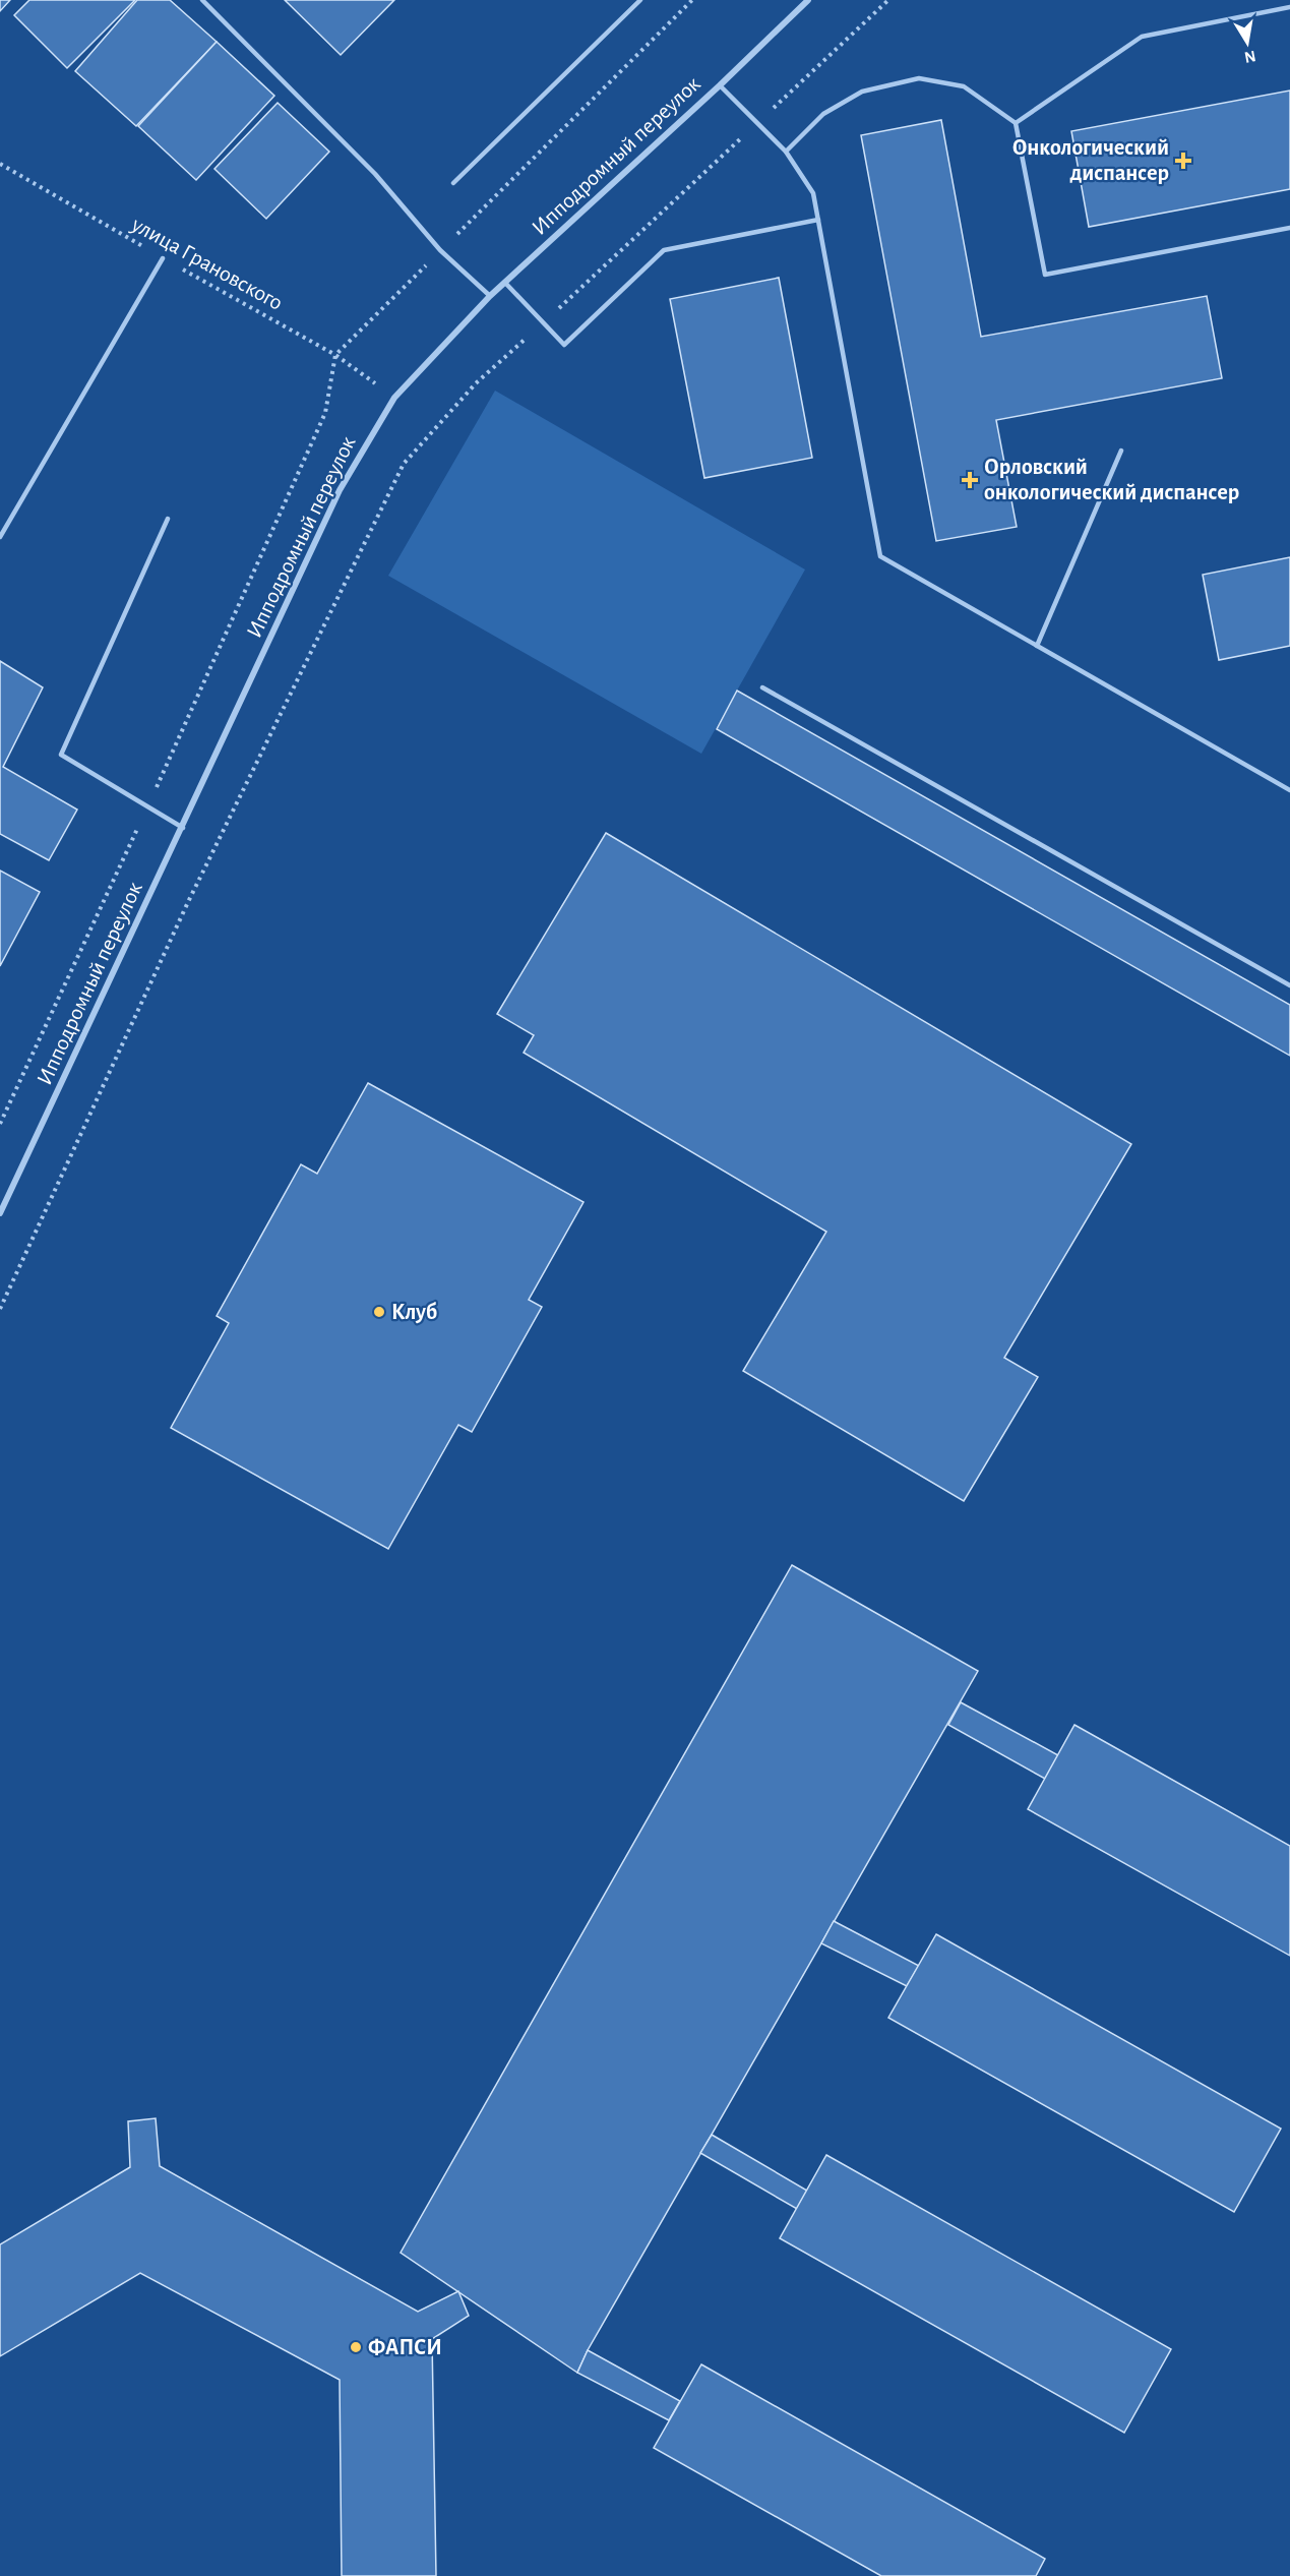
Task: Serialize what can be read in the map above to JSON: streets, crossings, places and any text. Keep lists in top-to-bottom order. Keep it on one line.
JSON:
{"streets":{"street":["Ипподромный переулок"],"path":["улица Грановского"]},"crossings":[["Ипподромный переулок","улица Грановского"]],"places":{"health":["Онкологический диспансер","Орловский онкологический диспансер"],"other":["Клуб","ФАПСИ"]},"north":"bottom"}
